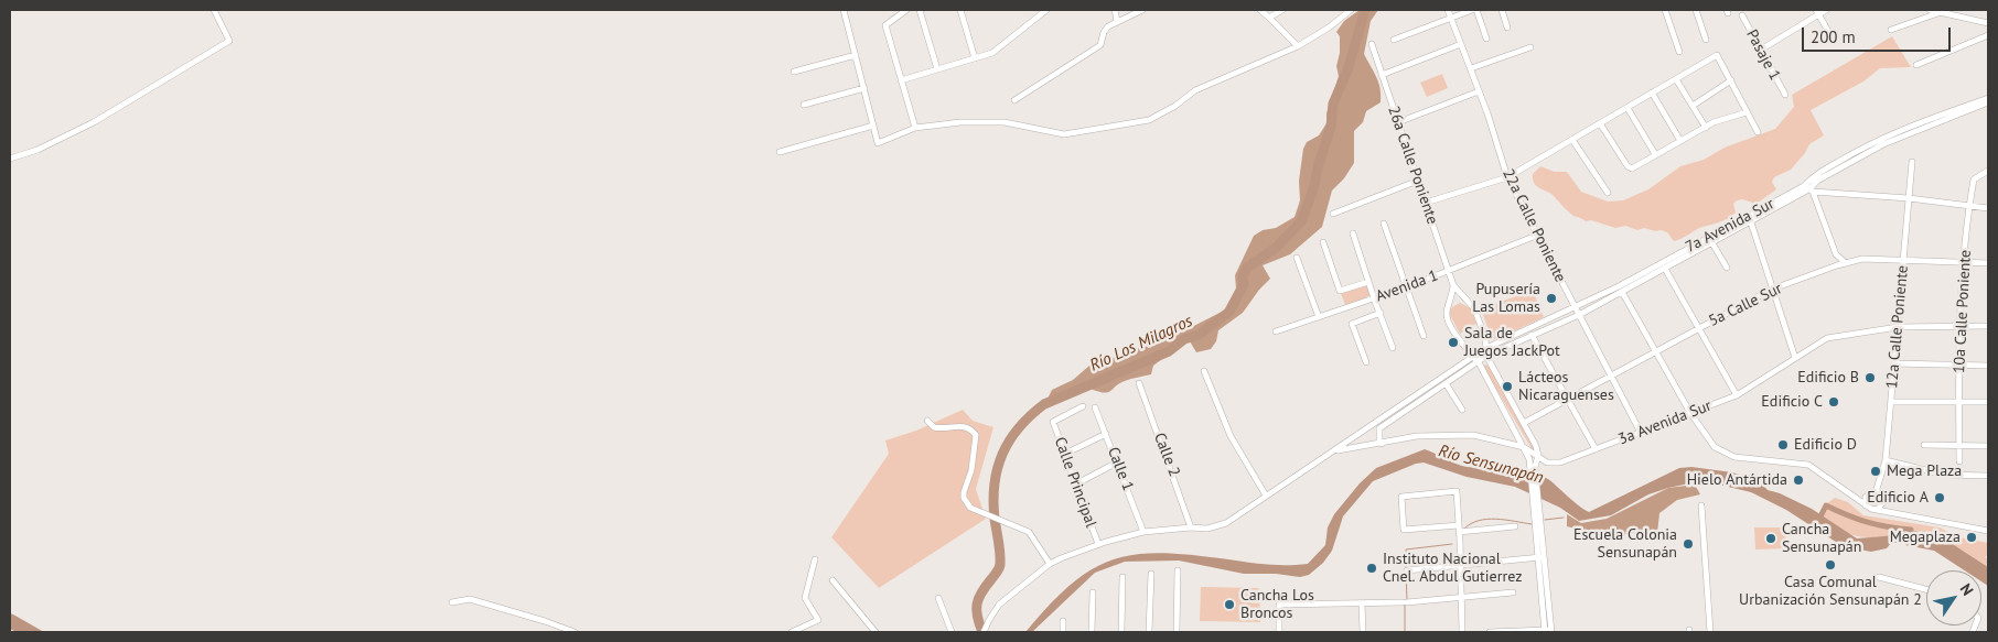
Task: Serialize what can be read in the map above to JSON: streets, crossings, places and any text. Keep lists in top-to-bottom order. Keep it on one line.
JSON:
{"streets":{"street":["Pasaje 1","26a Calle Poniente","22a Calle Poniente","7a Avenida Sur","Avenida 1","5a Calle Sur","10a Calle Poniente","12a Calle Poniente","3a Avenida Sur","Calle 2","Calle 1","Calle Principal"]},"crossings":[["26a Calle Poniente","7a Avenida Sur"],["26a Calle Poniente","Avenida 1"],["26a Calle Poniente","5a Calle Sur"],["26a Calle Poniente","3a Avenida Sur"],["22a Calle Poniente","7a Avenida Sur"],["22a Calle Poniente","Avenida 1"],["22a Calle Poniente","5a Calle Sur"],["22a Calle Poniente","3a Avenida Sur"],["5a Calle Sur","10a Calle Poniente"],["5a Calle Sur","12a Calle Poniente"],["10a Calle Poniente","3a Avenida Sur"],["12a Calle Poniente","3a Avenida Sur"]],"water":["Río Los Milagros","Río Sensunapán"],"places":["Pupusería Las Lomas","Sala de Juegos JackPot","Edificio B","Lácteos Nicaraguenses","Edificio C","Edificio D","Mega Plaza","Hielo Antártida","Edificio A","Megaplaza","Cancha Sensunapán","Escuela Colonia Sensunapán","Casa Comunal Urbanización Sensunapán 2","Instituto Nacional Cnel. Abdul Gutierrez","Cancha Los Broncos"],"scale_bar":"200 m","north":"top right"}
